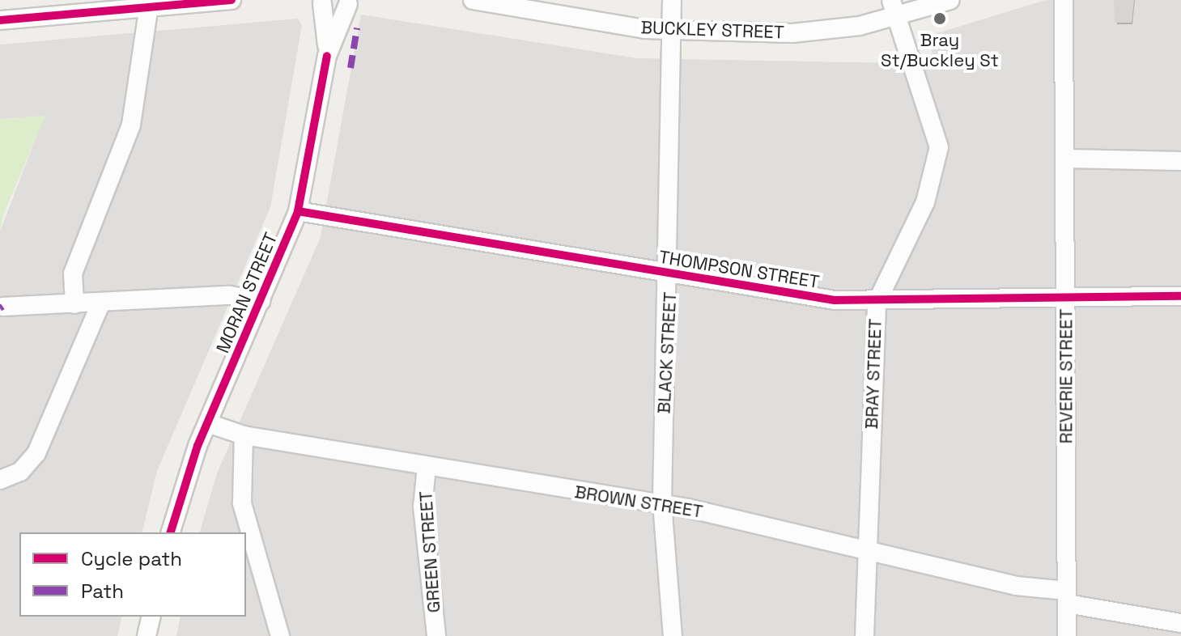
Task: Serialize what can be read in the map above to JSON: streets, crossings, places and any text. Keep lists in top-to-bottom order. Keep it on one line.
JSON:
{"streets":{"street":["BUCKLEY STREET","THOMPSON STREET","MORAN STREET","BLACK STREET","BRAY STREET","REVERIE STREET","BROWN STREET","GREEN STREET"]},"crossings":[["BUCKLEY STREET","BLACK STREET"],["BUCKLEY STREET","BRAY STREET"],["THOMPSON STREET","MORAN STREET"],["THOMPSON STREET","BLACK STREET"],["THOMPSON STREET","BRAY STREET"],["THOMPSON STREET","REVERIE STREET"],["MORAN STREET","BROWN STREET"],["BLACK STREET","BROWN STREET"],["BRAY STREET","BROWN STREET"],["REVERIE STREET","BROWN STREET"],["BROWN STREET","GREEN STREET"]],"places":["Bray St/Buckley St"],"legend":["Cycle path","Path"]}
